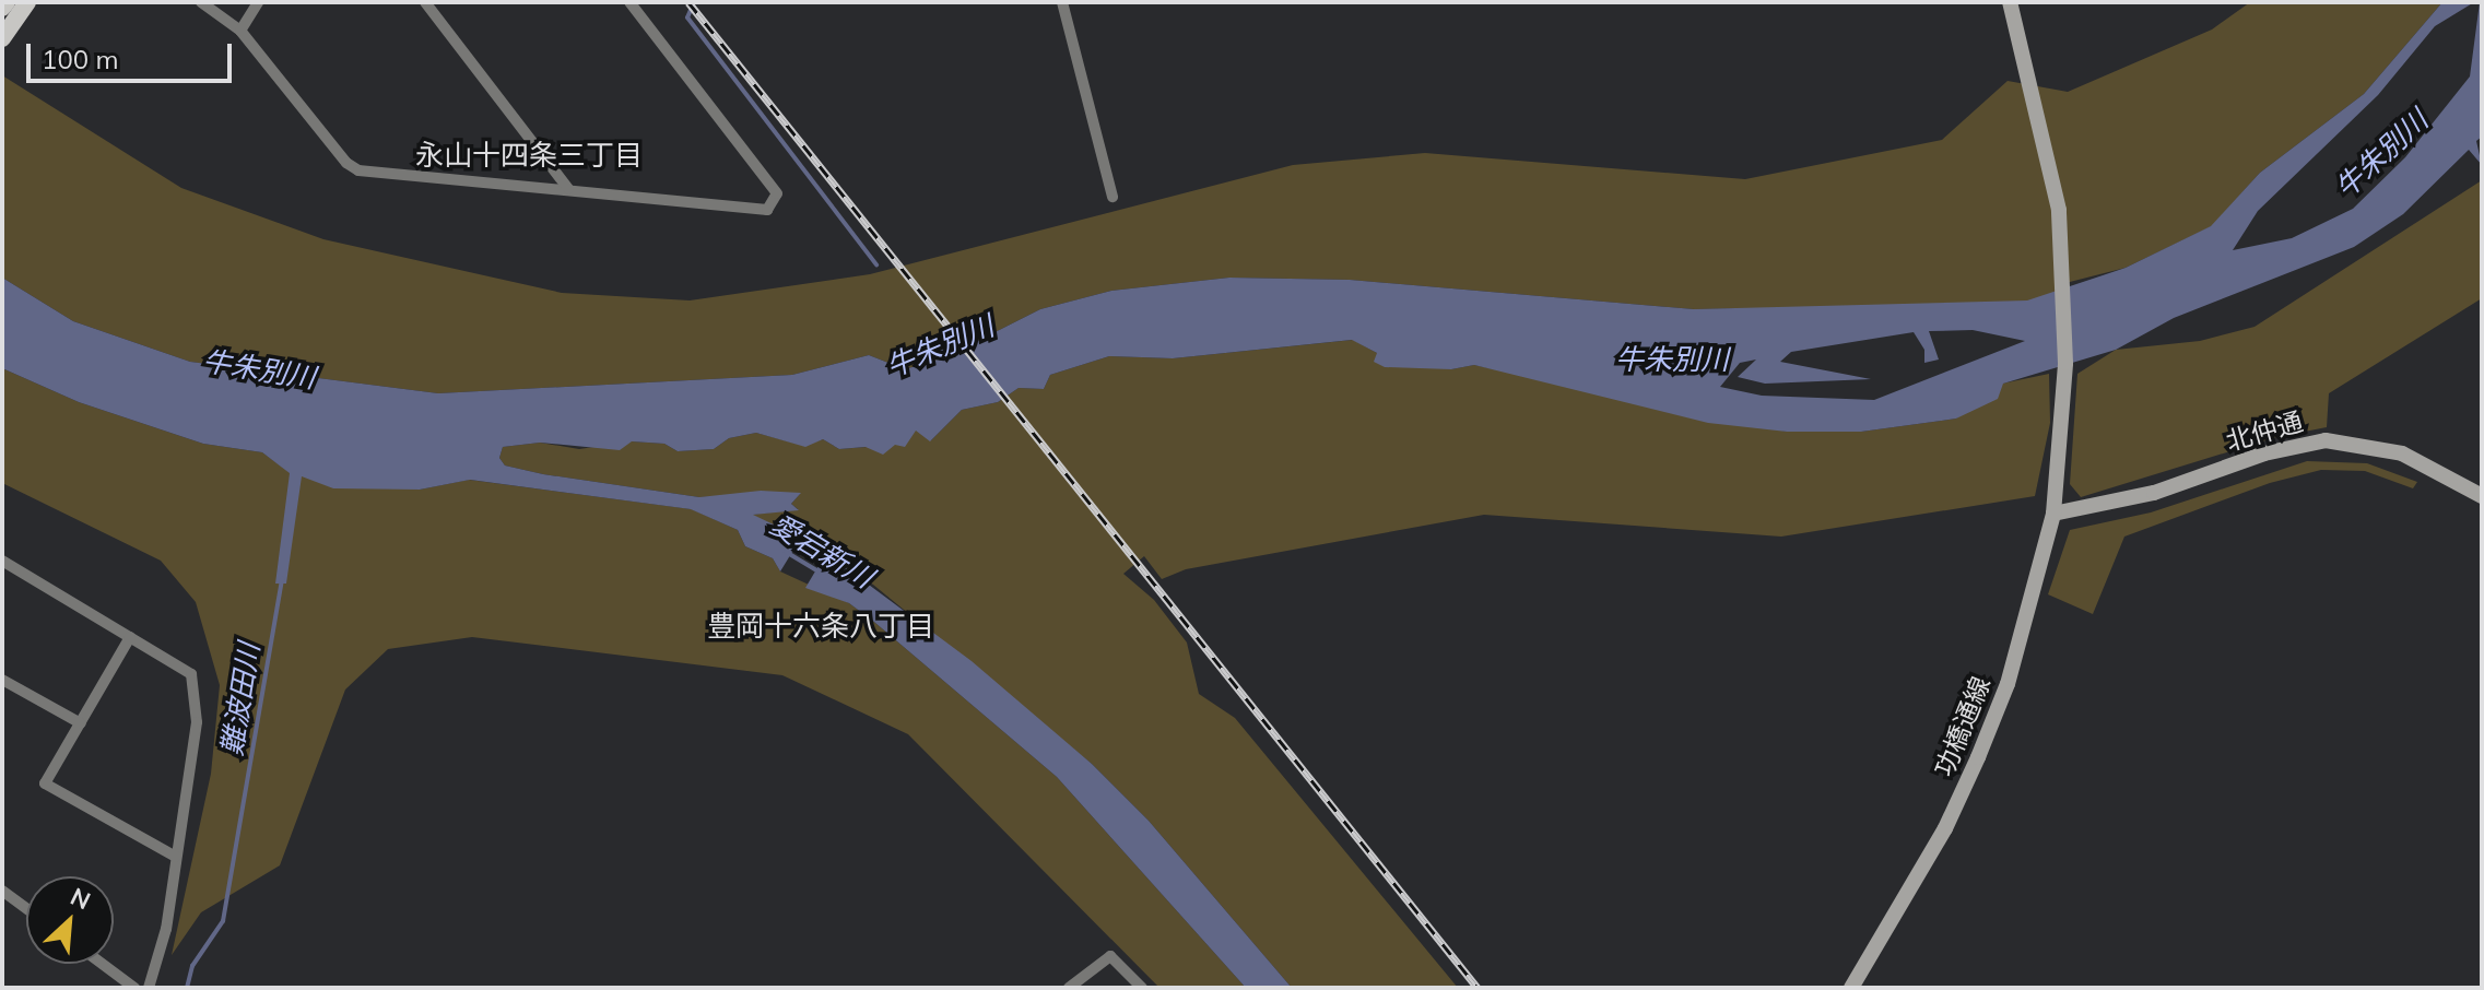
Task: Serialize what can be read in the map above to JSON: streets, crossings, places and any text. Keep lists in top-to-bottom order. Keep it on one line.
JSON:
{"streets":{"street":["北仲通","功橋通線"]},"crossings":[["北仲通","功橋通線"]],"districts":["永山十四条三丁目","豊岡十六条八丁目"],"water":["牛朱別川","愛宕新川","難波田川"],"scale_bar":"100 m","north":"top right"}
